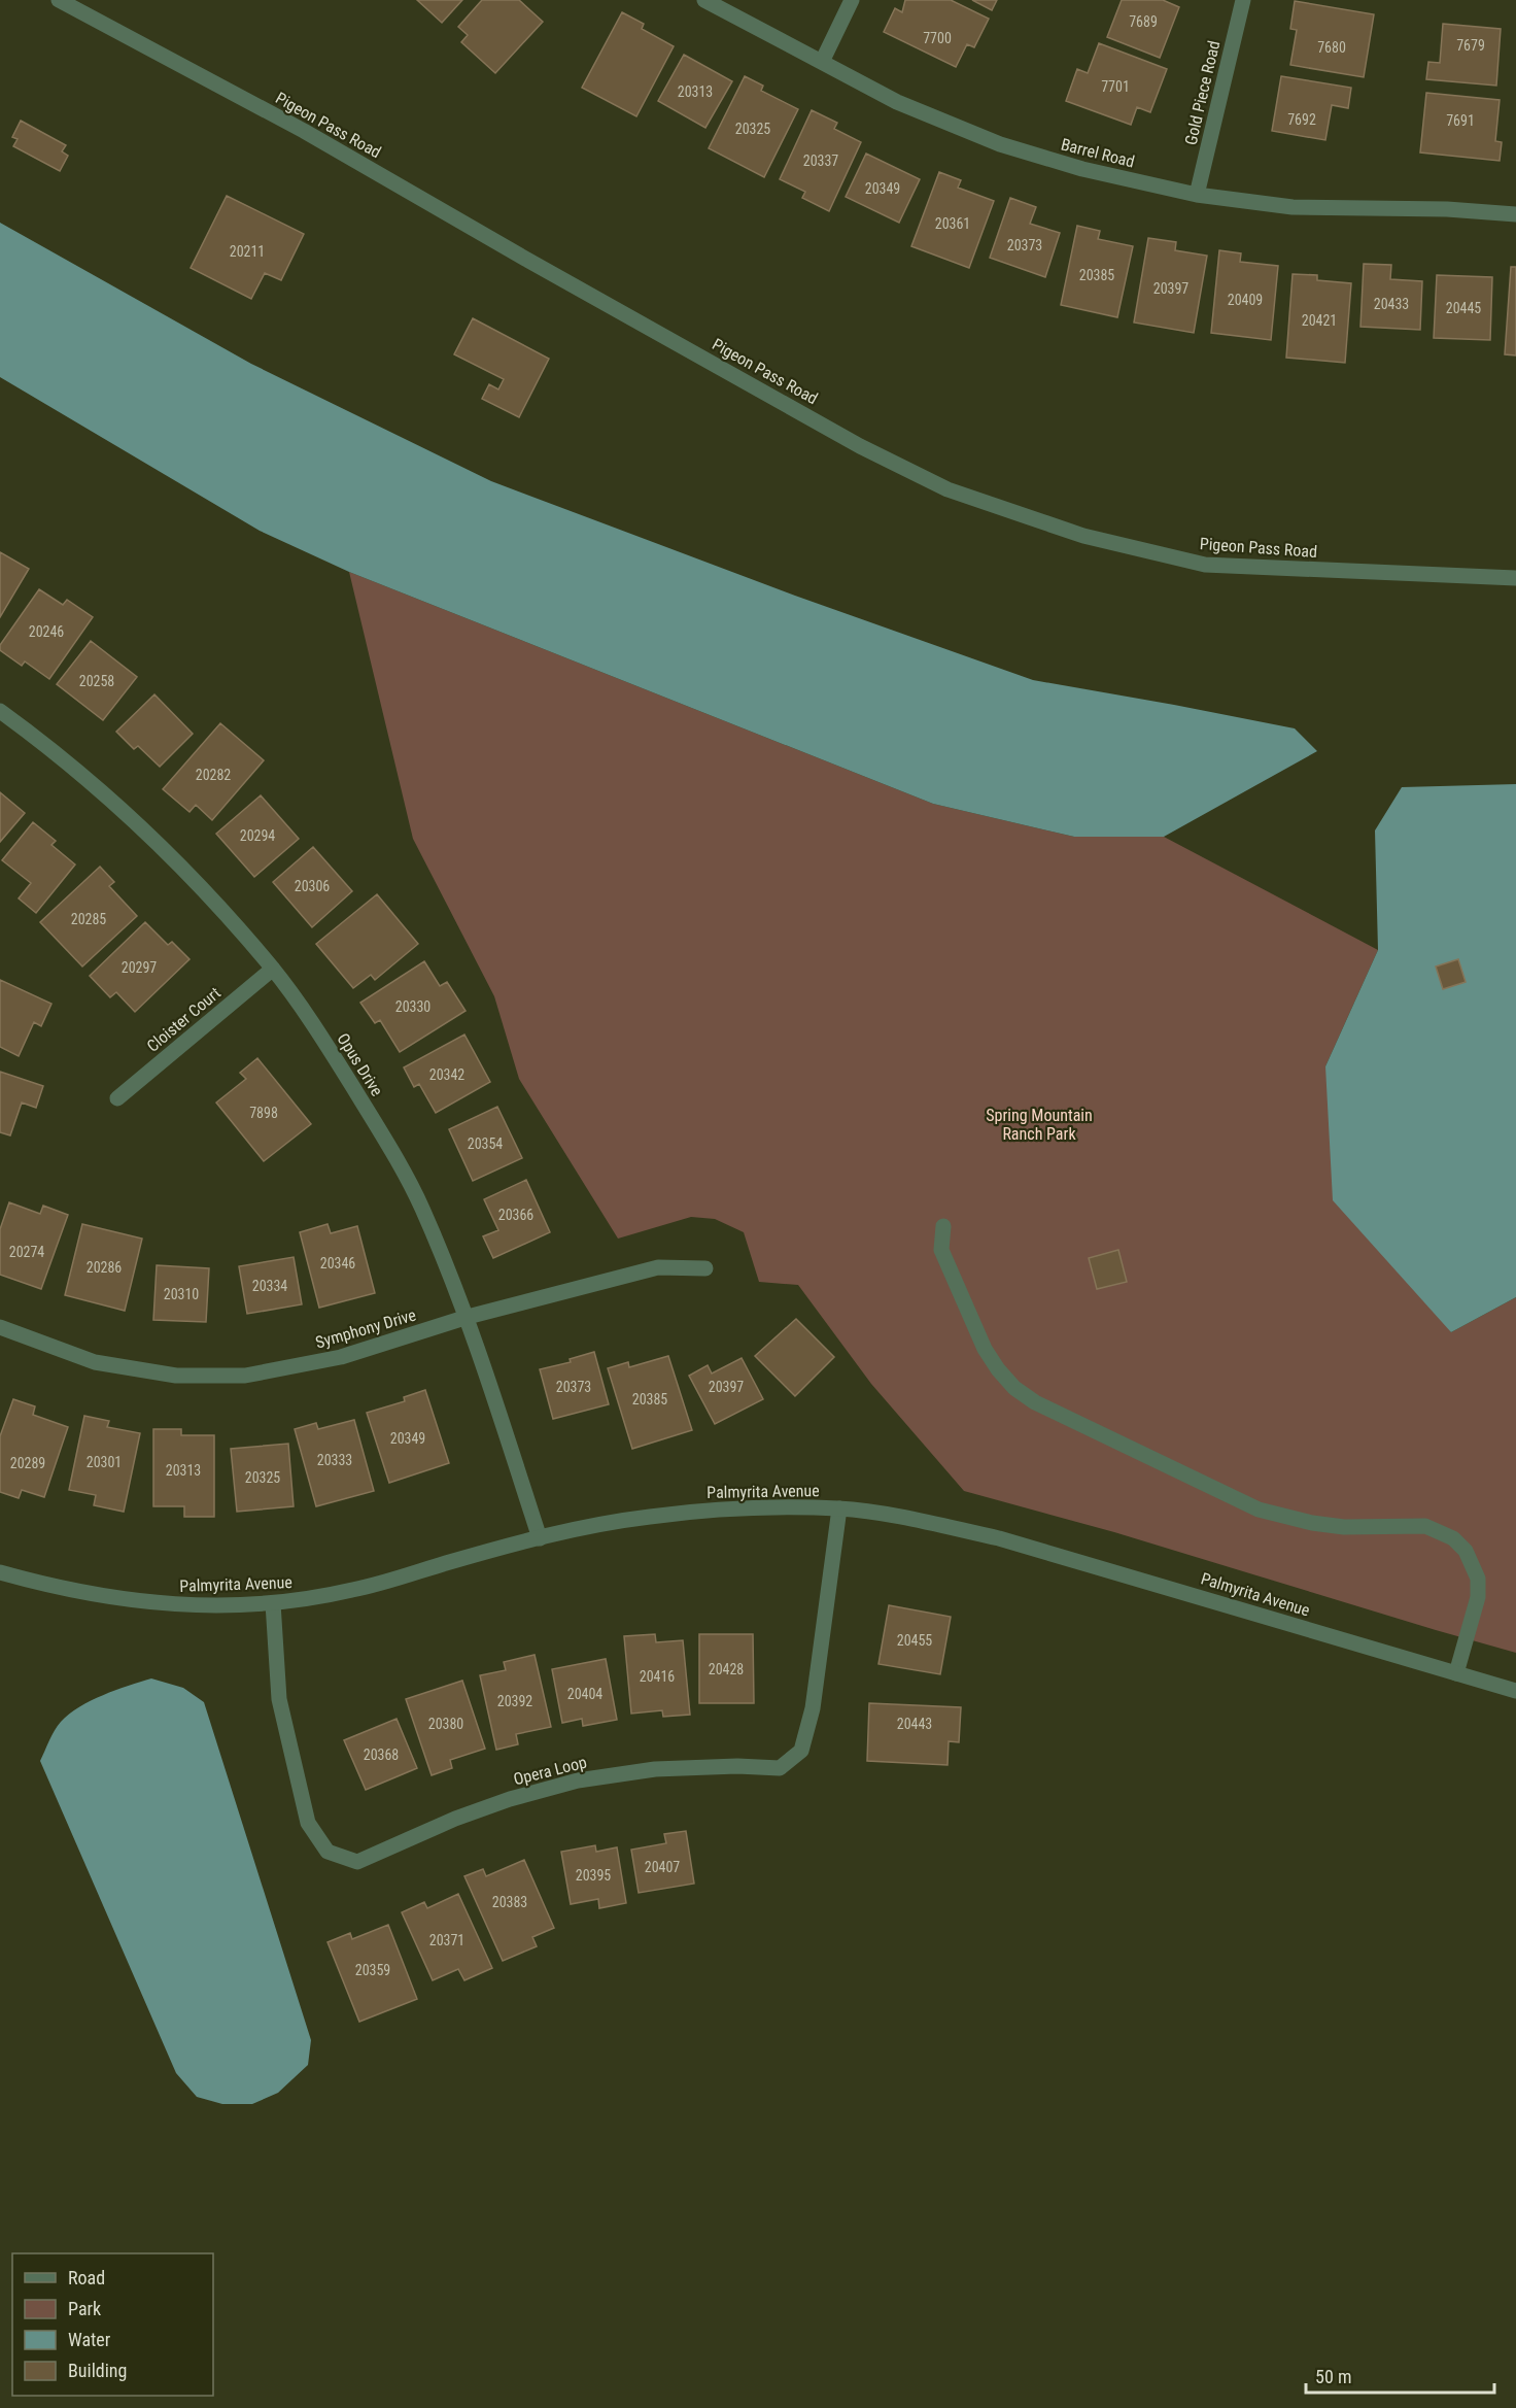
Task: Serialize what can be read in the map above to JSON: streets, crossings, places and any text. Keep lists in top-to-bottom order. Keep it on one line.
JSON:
{"streets":{"street":["Gold Piece Road","Pigeon Pass Road","Barrel Road","Cloister Court","Opus Drive","Symphony Drive","Palmyrita Avenue","Opera Loop"]},"crossings":[["Gold Piece Road","Barrel Road"],["Cloister Court","Opus Drive"],["Opus Drive","Symphony Drive"],["Opus Drive","Palmyrita Avenue"],["Palmyrita Avenue","Opera Loop"]],"parks":["Spring Mountain Ranch Park"],"house_numbers":["7689","7700","7679","7680","7701","20313","7692","7691","20325","20337","20349","20361","20373","20211","20385","20397","20409","20433","20445","20421","20246","20258","20282","20294","20306","20285","20297","20330","20342","7898","20354","20366","20274","20346","20286","20334","20310","20373","20397","20385","20349","20333","20301","20289","20313","20325","20455","20428","20416","20404","20392","20380","20443","20368","20407","20395","20383","20371","20359"],"legend":["Road","Park","Water","Building"],"scale_bar":"50 m"}
